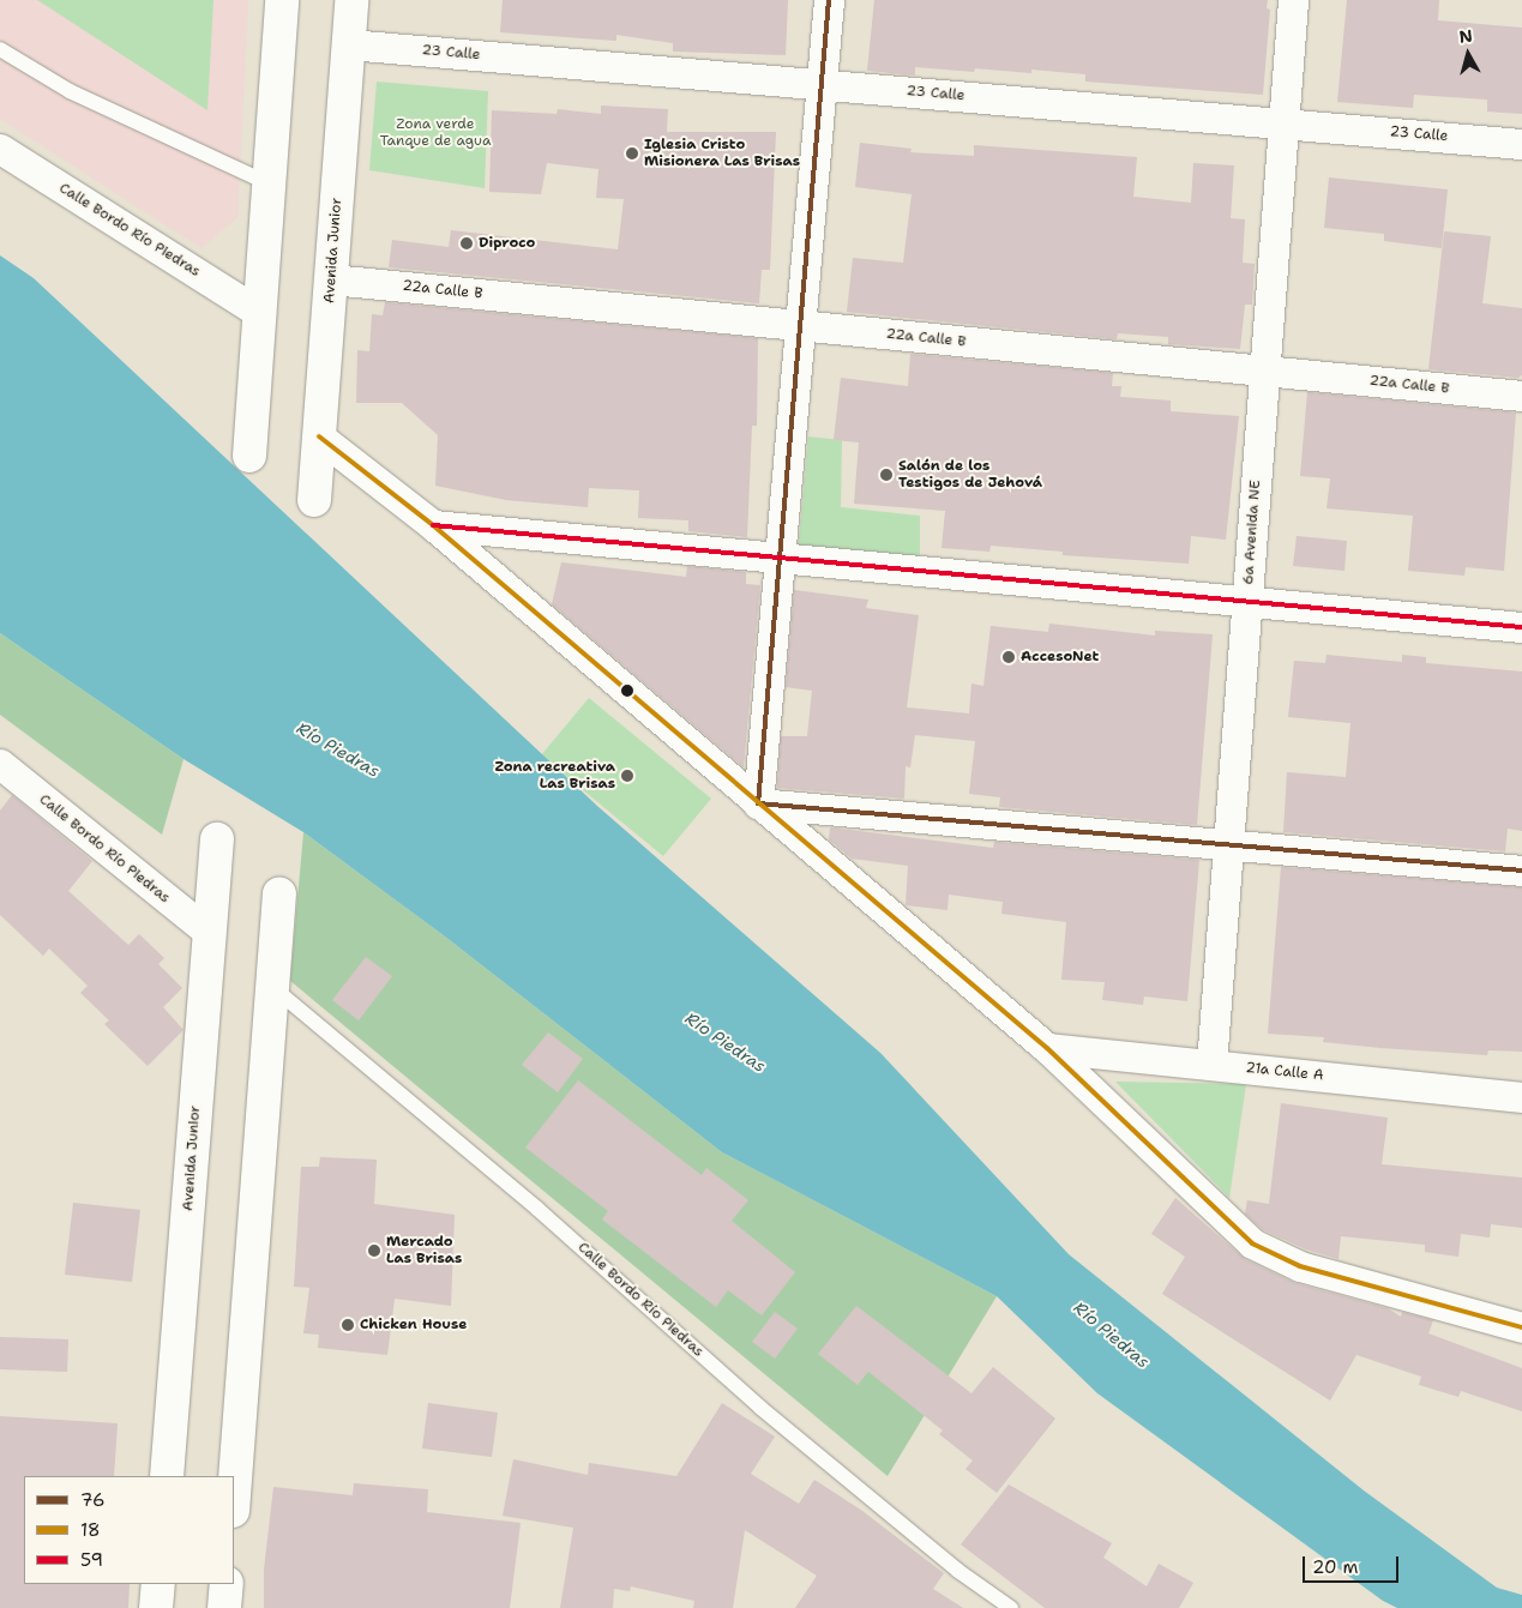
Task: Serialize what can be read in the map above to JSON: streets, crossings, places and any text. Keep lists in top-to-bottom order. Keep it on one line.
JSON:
{"streets":{"main road":["Avenida Junior"],"street":["23 Calle","Calle Bordo Río Piedras","22a Calle B","6a Avenida NE","21a Calle A"]},"crossings":[["23 Calle","Avenida Junior"],["23 Calle","6a Avenida NE"],["Calle Bordo Río Piedras","Avenida Junior"],["Avenida Junior","22a Calle B"],["22a Calle B","6a Avenida NE"],["6a Avenida NE","21a Calle A"]],"water":["Río Piedras"],"parks":["Zona verde Tanque de agua"],"places":["Iglesia Cristo Misionera Las Brisas","Diproco","Salón de los Testigos de Jehová","AccesoNet","Zona recreativa Las Brisas","Mercado Las Brisas","Chicken House"],"lines":["transit line 76","transit line 18","transit line 59"],"legend":["76","18","59"],"scale_bar":"20 m","north":"top"}
